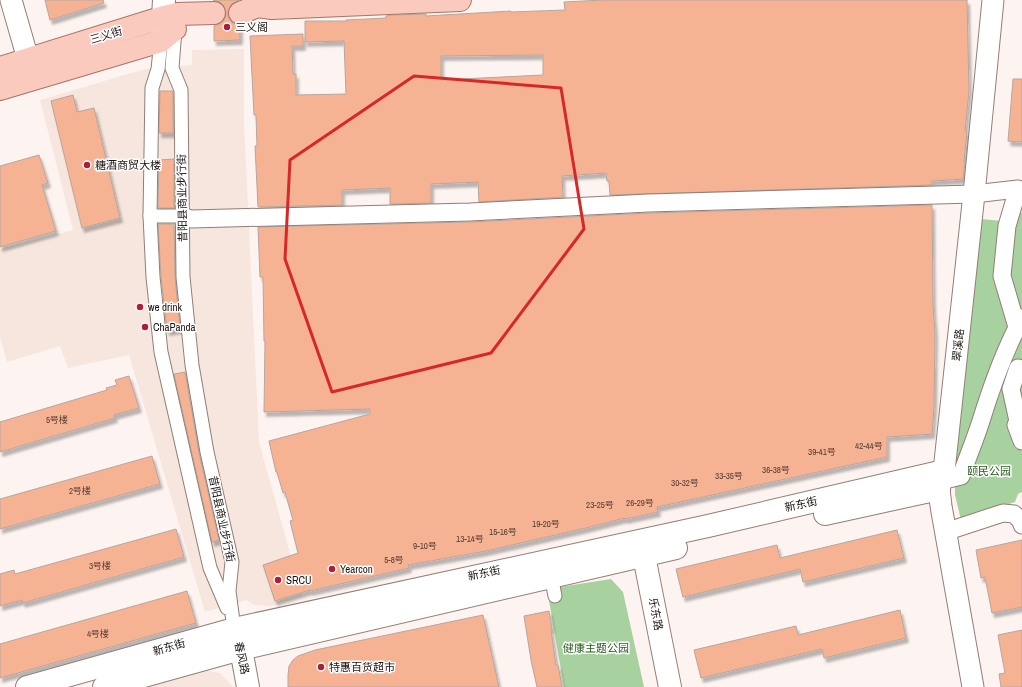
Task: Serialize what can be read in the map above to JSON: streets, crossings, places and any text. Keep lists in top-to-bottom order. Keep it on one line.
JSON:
{"streets":{"main road":["三义街","新东街","乐东路","春风路"],"street":["昔阳县商业步行街","翠溪路"]},"crossings":[["三义街","昔阳县商业步行街"],["昔阳县商业步行街","新东街"],["昔阳县商业步行街","春风路"],["翠溪路","新东街"],["新东街","乐东路"],["新东街","春风路"]],"parks":["颐民公园","健康主题公园"],"places":["三义阁","糖酒商贸大楼","we drink","ChaPanda","Yearcon","SRCU","特惠百货超市"],"house_numbers":["5号楼","42-44号","39-41号","36-38号","33-35号","30-32号","2号楼","26-29号","23-25号","19-20号","15-16号","13-14号","9-10号","5-8号","3号楼","4号楼"]}
